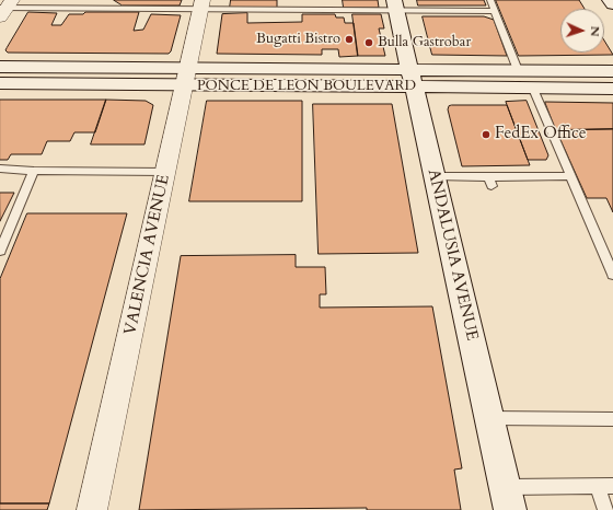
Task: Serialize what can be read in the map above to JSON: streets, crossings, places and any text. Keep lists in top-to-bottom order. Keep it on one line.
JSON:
{"streets":{"street":["PONCE DE LEON BOULEVARD","VALENCIA AVENUE","ANDALUSIA AVENUE"]},"crossings":[["PONCE DE LEON BOULEVARD","VALENCIA AVENUE"],["PONCE DE LEON BOULEVARD","ANDALUSIA AVENUE"]],"places":["Bugatti Bistro","Bulla Gastrobar","FedEx Office"],"north":"right"}
